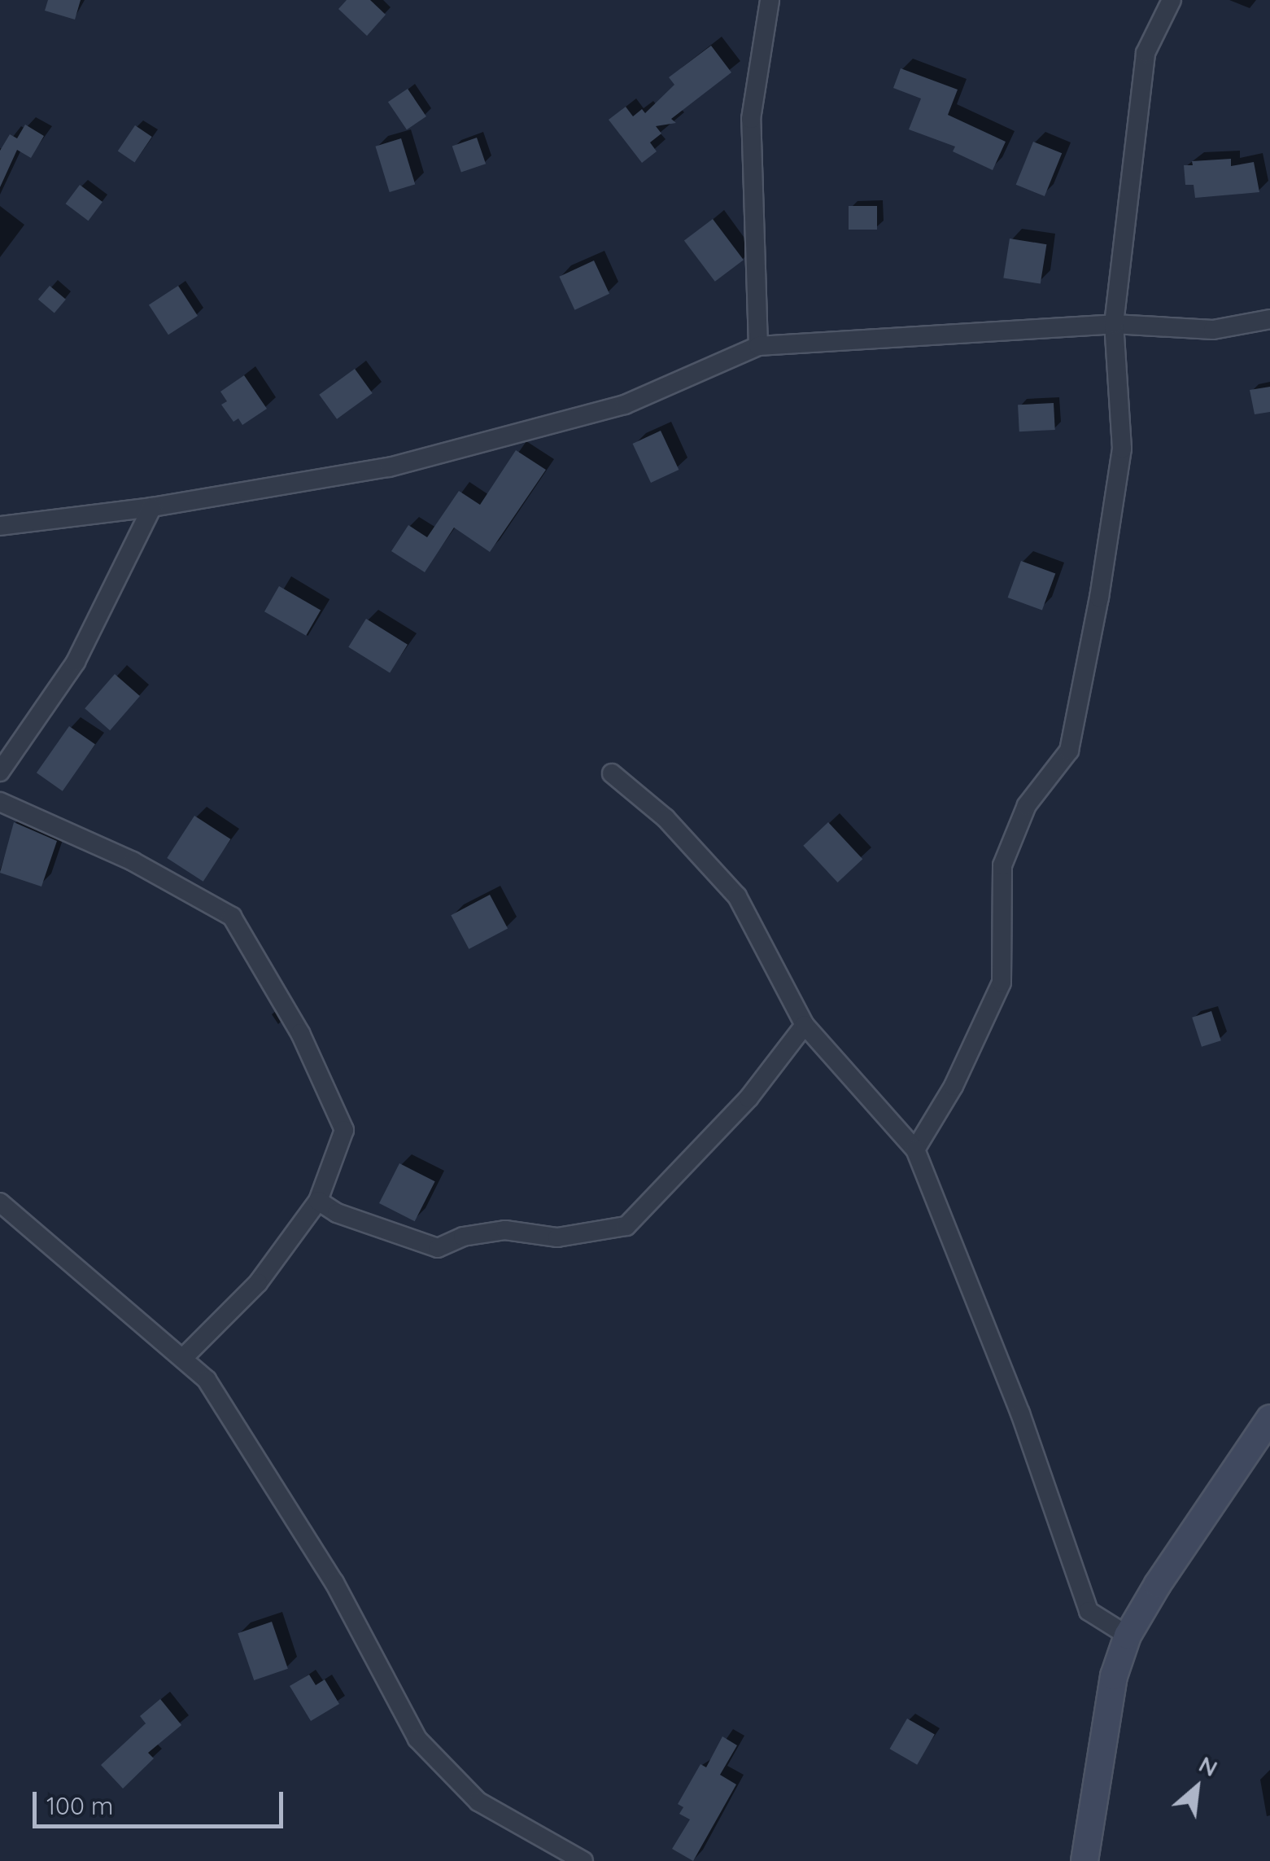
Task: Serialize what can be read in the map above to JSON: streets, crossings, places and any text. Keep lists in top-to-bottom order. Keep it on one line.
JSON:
{"scale_bar":"100 m","north":"top right"}
